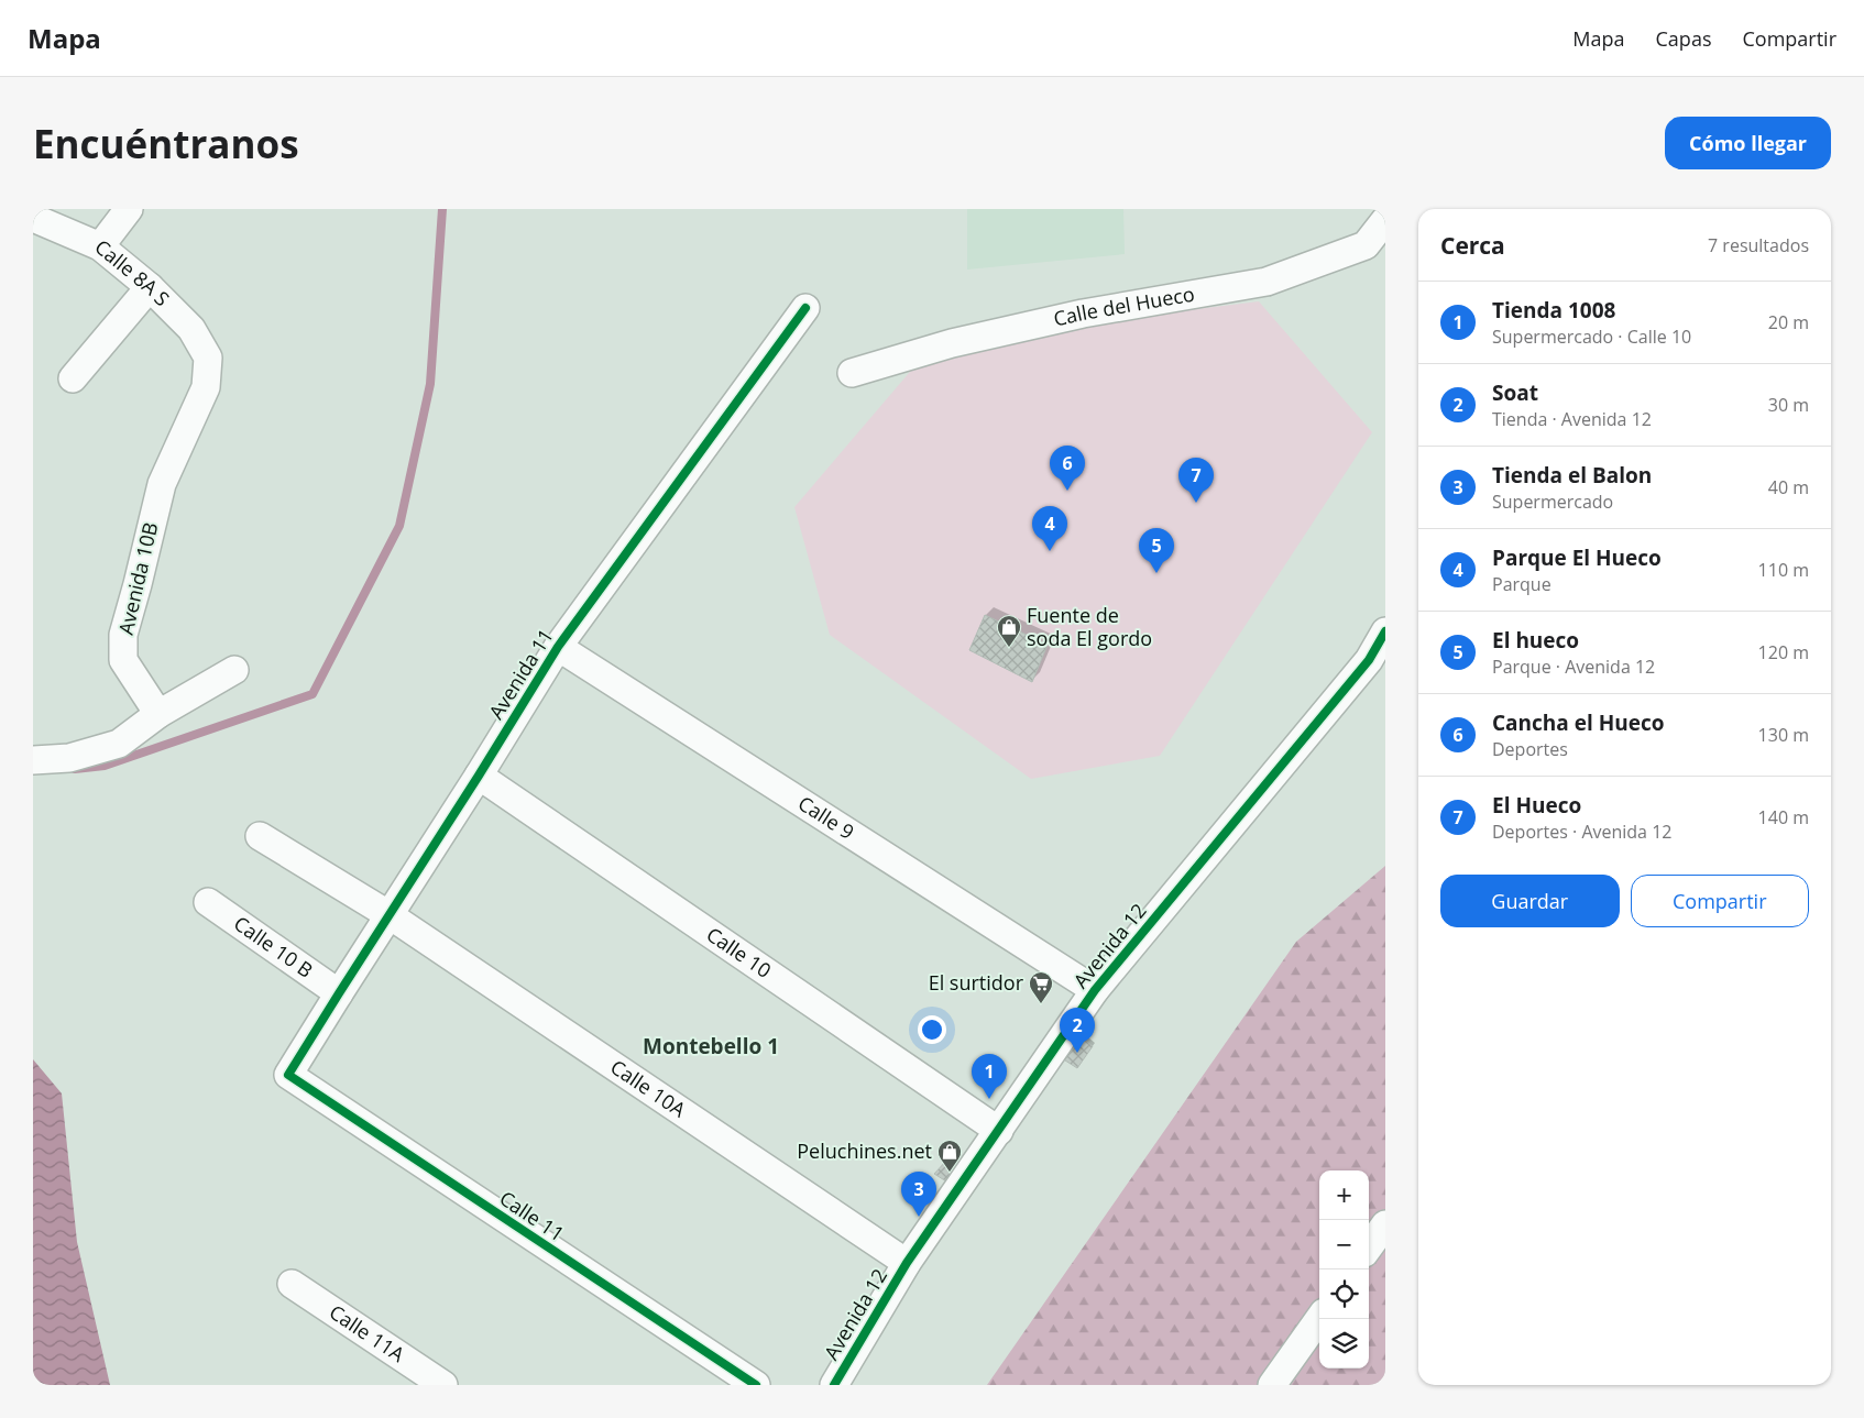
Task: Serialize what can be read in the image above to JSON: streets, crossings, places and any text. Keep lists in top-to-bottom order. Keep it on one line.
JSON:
{"streets":{"street":["Calle 8A S","Calle del Hueco","Avenida 10B","Avenida 11","Calle 9","Avenida 12","Calle 10 B","Calle 10","Calle 10A","Calle 11","Calle 11A"]},"crossings":[["Calle 8A S","Avenida 10B"],["Avenida 11","Calle 9"],["Avenida 11","Calle 10 B"],["Avenida 11","Calle 10"],["Avenida 11","Calle 10A"],["Avenida 11","Calle 11"],["Calle 9","Avenida 12"],["Avenida 12","Calle 10"],["Avenida 12","Calle 10A"]],"districts":["Montebello 1"],"places":{"shop":["Fuente de soda El gordo","Peluchines.net"],"supermarket":["El surtidor"]},"page":{"header":"Mapa","nav":["Mapa","Capas","Compartir"],"buttons":["Cómo llegar",["Guardar","Compartir"]],"title":"Encuéntranos","heading":["Cerca","7 resultados"],"list":[{"mark":"1","name":"Tienda 1008","note":"Supermercado · Calle 10","value":"20 m"},{"mark":"2","name":"Soat","note":"Tienda · Avenida 12","value":"30 m"},{"mark":"3","name":"Tienda el Balon","note":"Supermercado","value":"40 m"},{"mark":"4","name":"Parque El Hueco","note":"Parque","value":"110 m"},{"mark":"5","name":"El hueco","note":"Parque · Avenida 12","value":"120 m"},{"mark":"6","name":"Cancha el Hueco","note":"Deportes","value":"130 m"},{"mark":"7","name":"El Hueco","note":"Deportes · Avenida 12","value":"140 m"}],"pins":["6","7","4","5","2","1","3"],"map_buttons":["+","−"]}}
